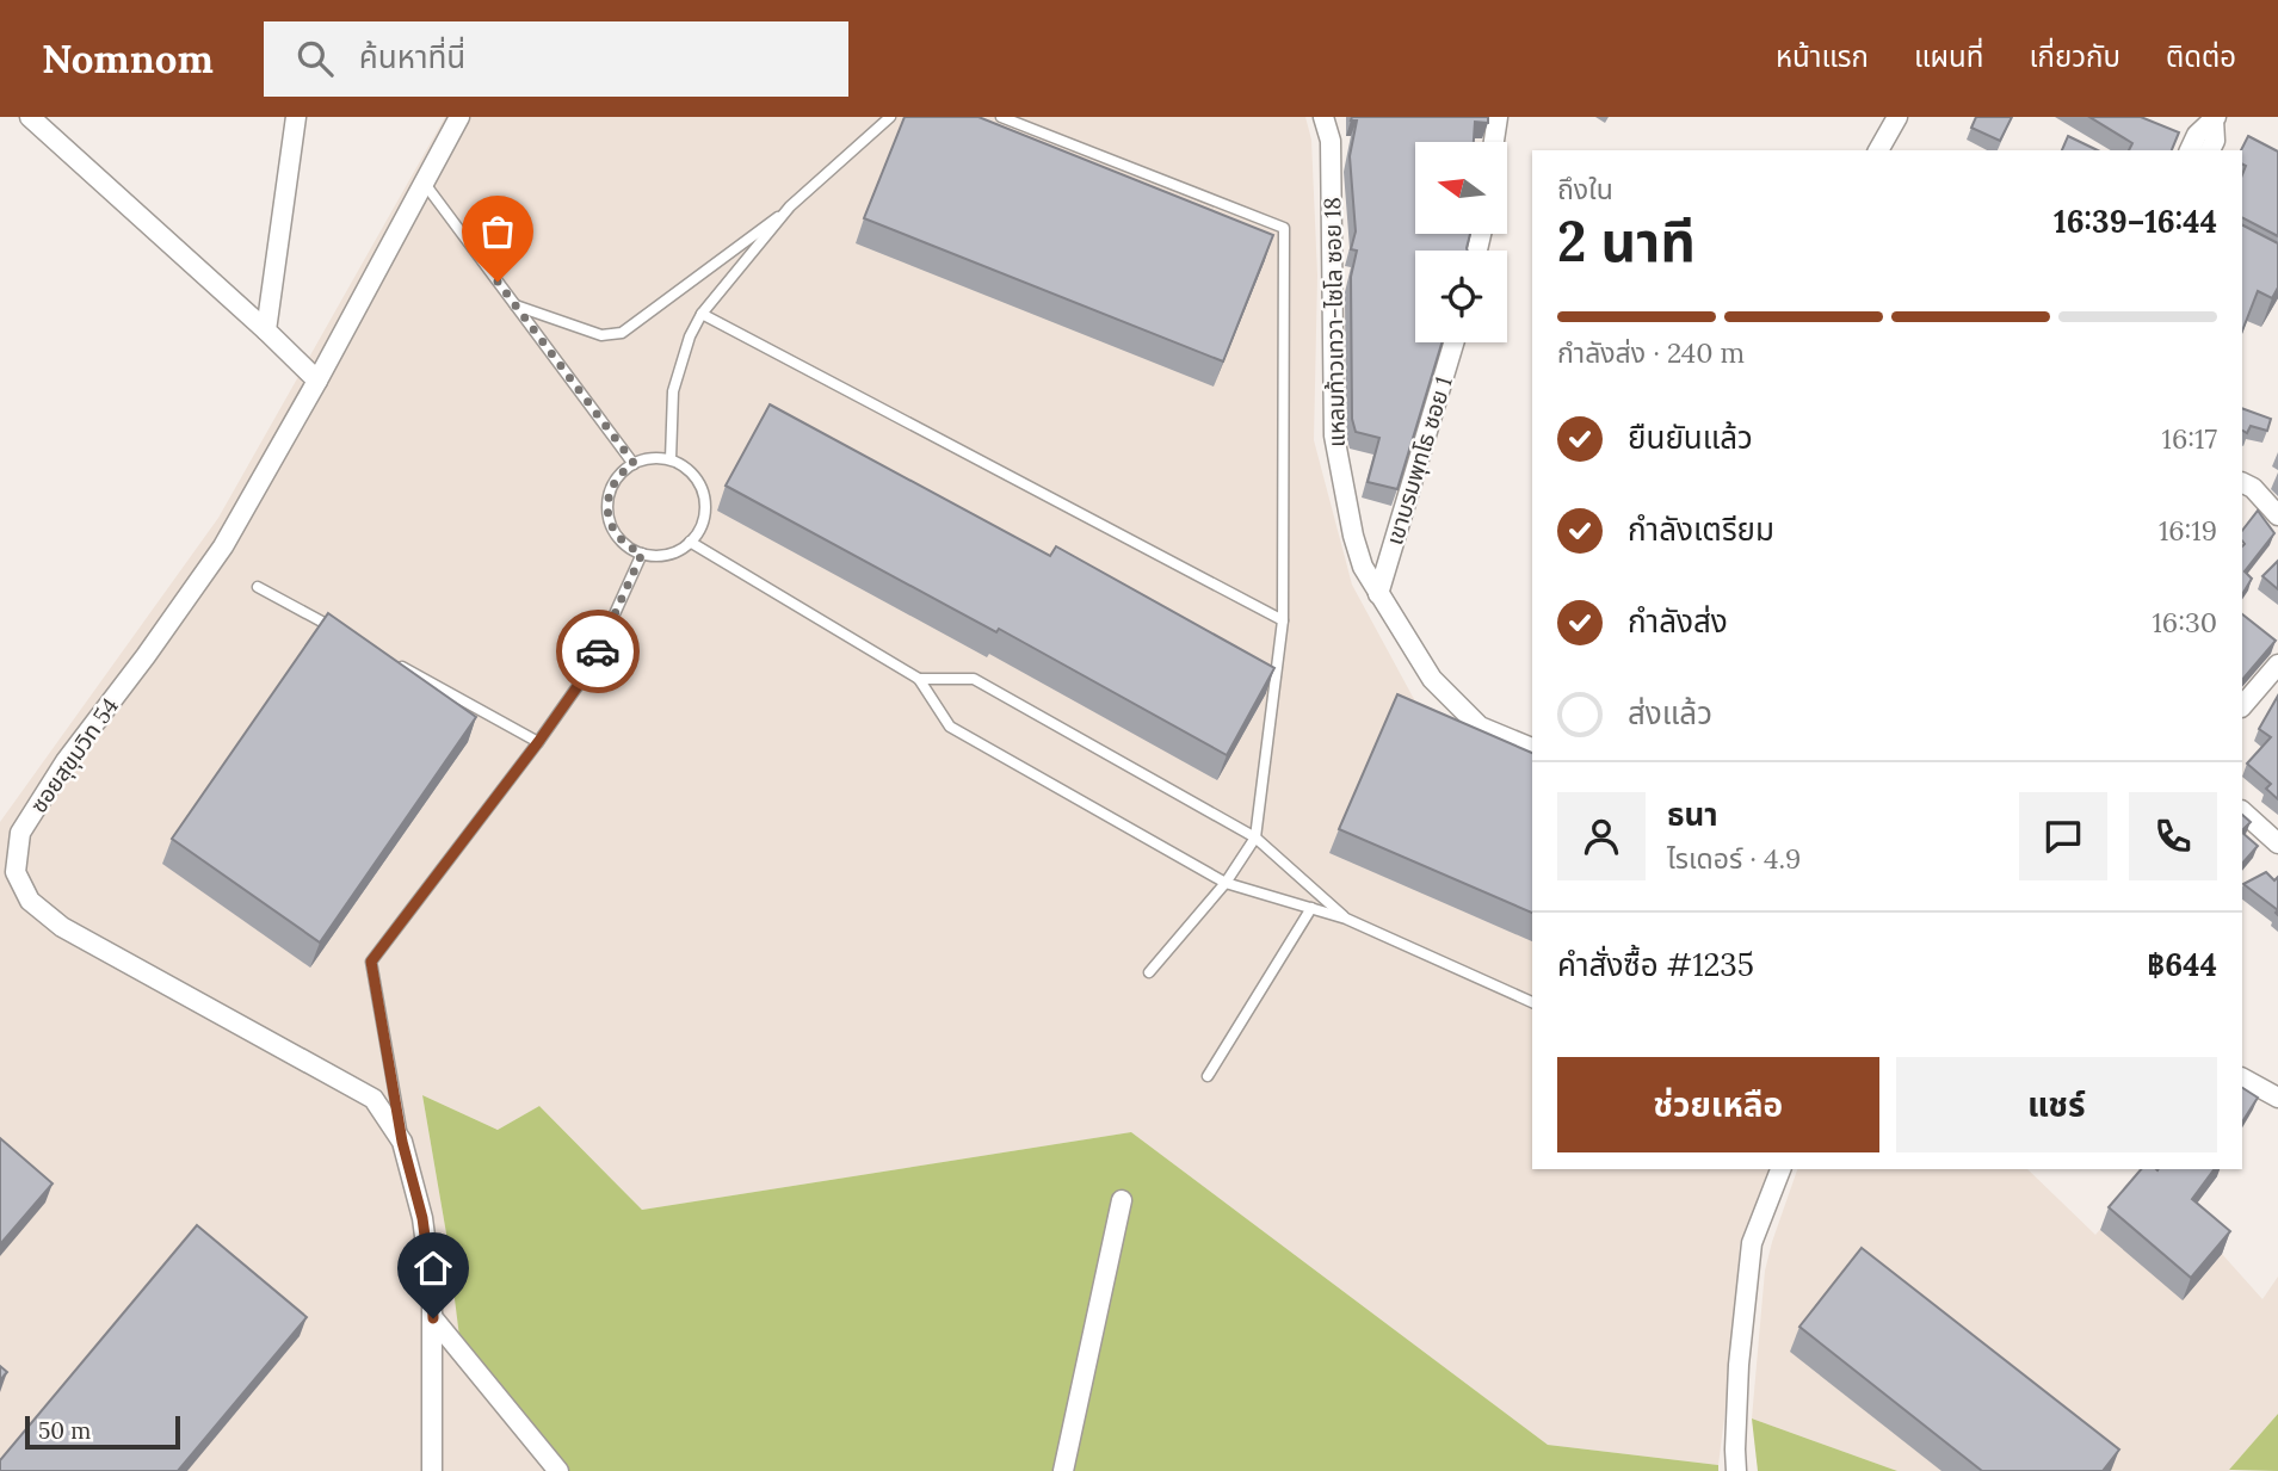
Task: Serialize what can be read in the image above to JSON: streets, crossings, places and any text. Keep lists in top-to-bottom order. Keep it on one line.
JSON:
{"streets":{"street":["แหลมท้าวเทวา-ไซโล ซอย 18","เขาบรมพุทโธ ซอย 1","ซอยสุขุมวิท 54"]},"crossings":[["แหลมท้าวเทวา-ไซโล ซอย 18","เขาบรมพุทโธ ซอย 1"]],"scale_bar":"50 m","north":"left","page":{"header":"Nomnom","search":"ค้นหาที่นี่","nav":["หน้าแรก","แผนที่","เกี่ยวกับ","ติดต่อ"],"heading":["2 นาที","ถึงใน","16:39–16:44"],"panel":["ธนา","ไรเดอร์ · 4.9","คำสั่งซื้อ #1235","฿644"],"bar":"กำลังส่ง · 240 m","list":[["ยืนยันแล้ว","16:17"],["กำลังเตรียม","16:19"],["กำลังส่ง","16:30"],"ส่งแล้ว"],"buttons":["ช่วยเหลือ","แชร์"],"scale":"50 m"}}
